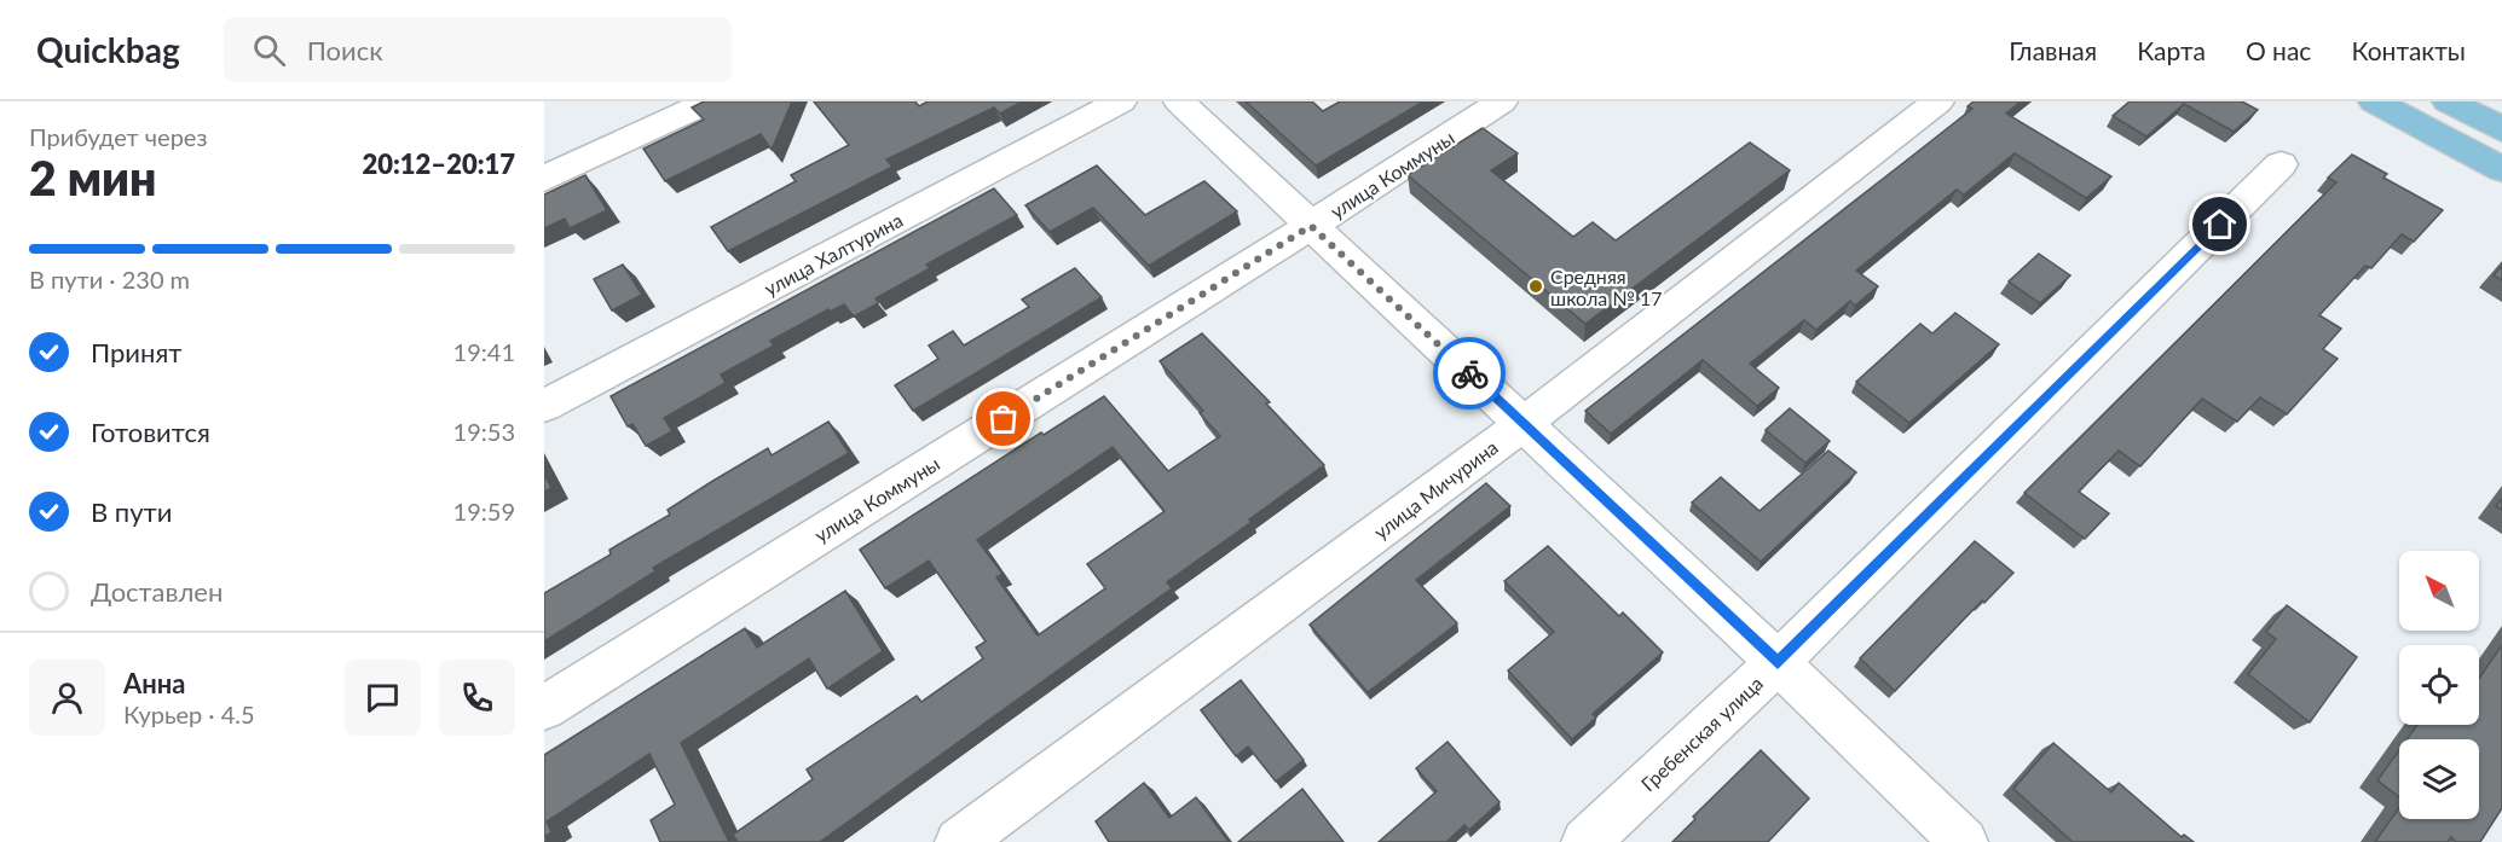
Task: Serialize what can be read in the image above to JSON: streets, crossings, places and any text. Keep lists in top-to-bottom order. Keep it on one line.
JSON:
{"streets":{"street":["улица Коммуны","улица Халтурина","улица Мичурина","Гребенская улица"]},"places":["Средняя школа № 17"],"north":"top left","page":{"header":"Quickbag","search":"Поиск","nav":["Главная","Карта","О нас","Контакты"],"heading":["2 мин","Прибудет через","20:12–20:17"],"panel":["Анна","Курьер · 4.5"],"bar":"В пути · 230 m","list":[["Принят","19:41"],["Готовится","19:53"],["В пути","19:59"],"Доставлен"]}}
